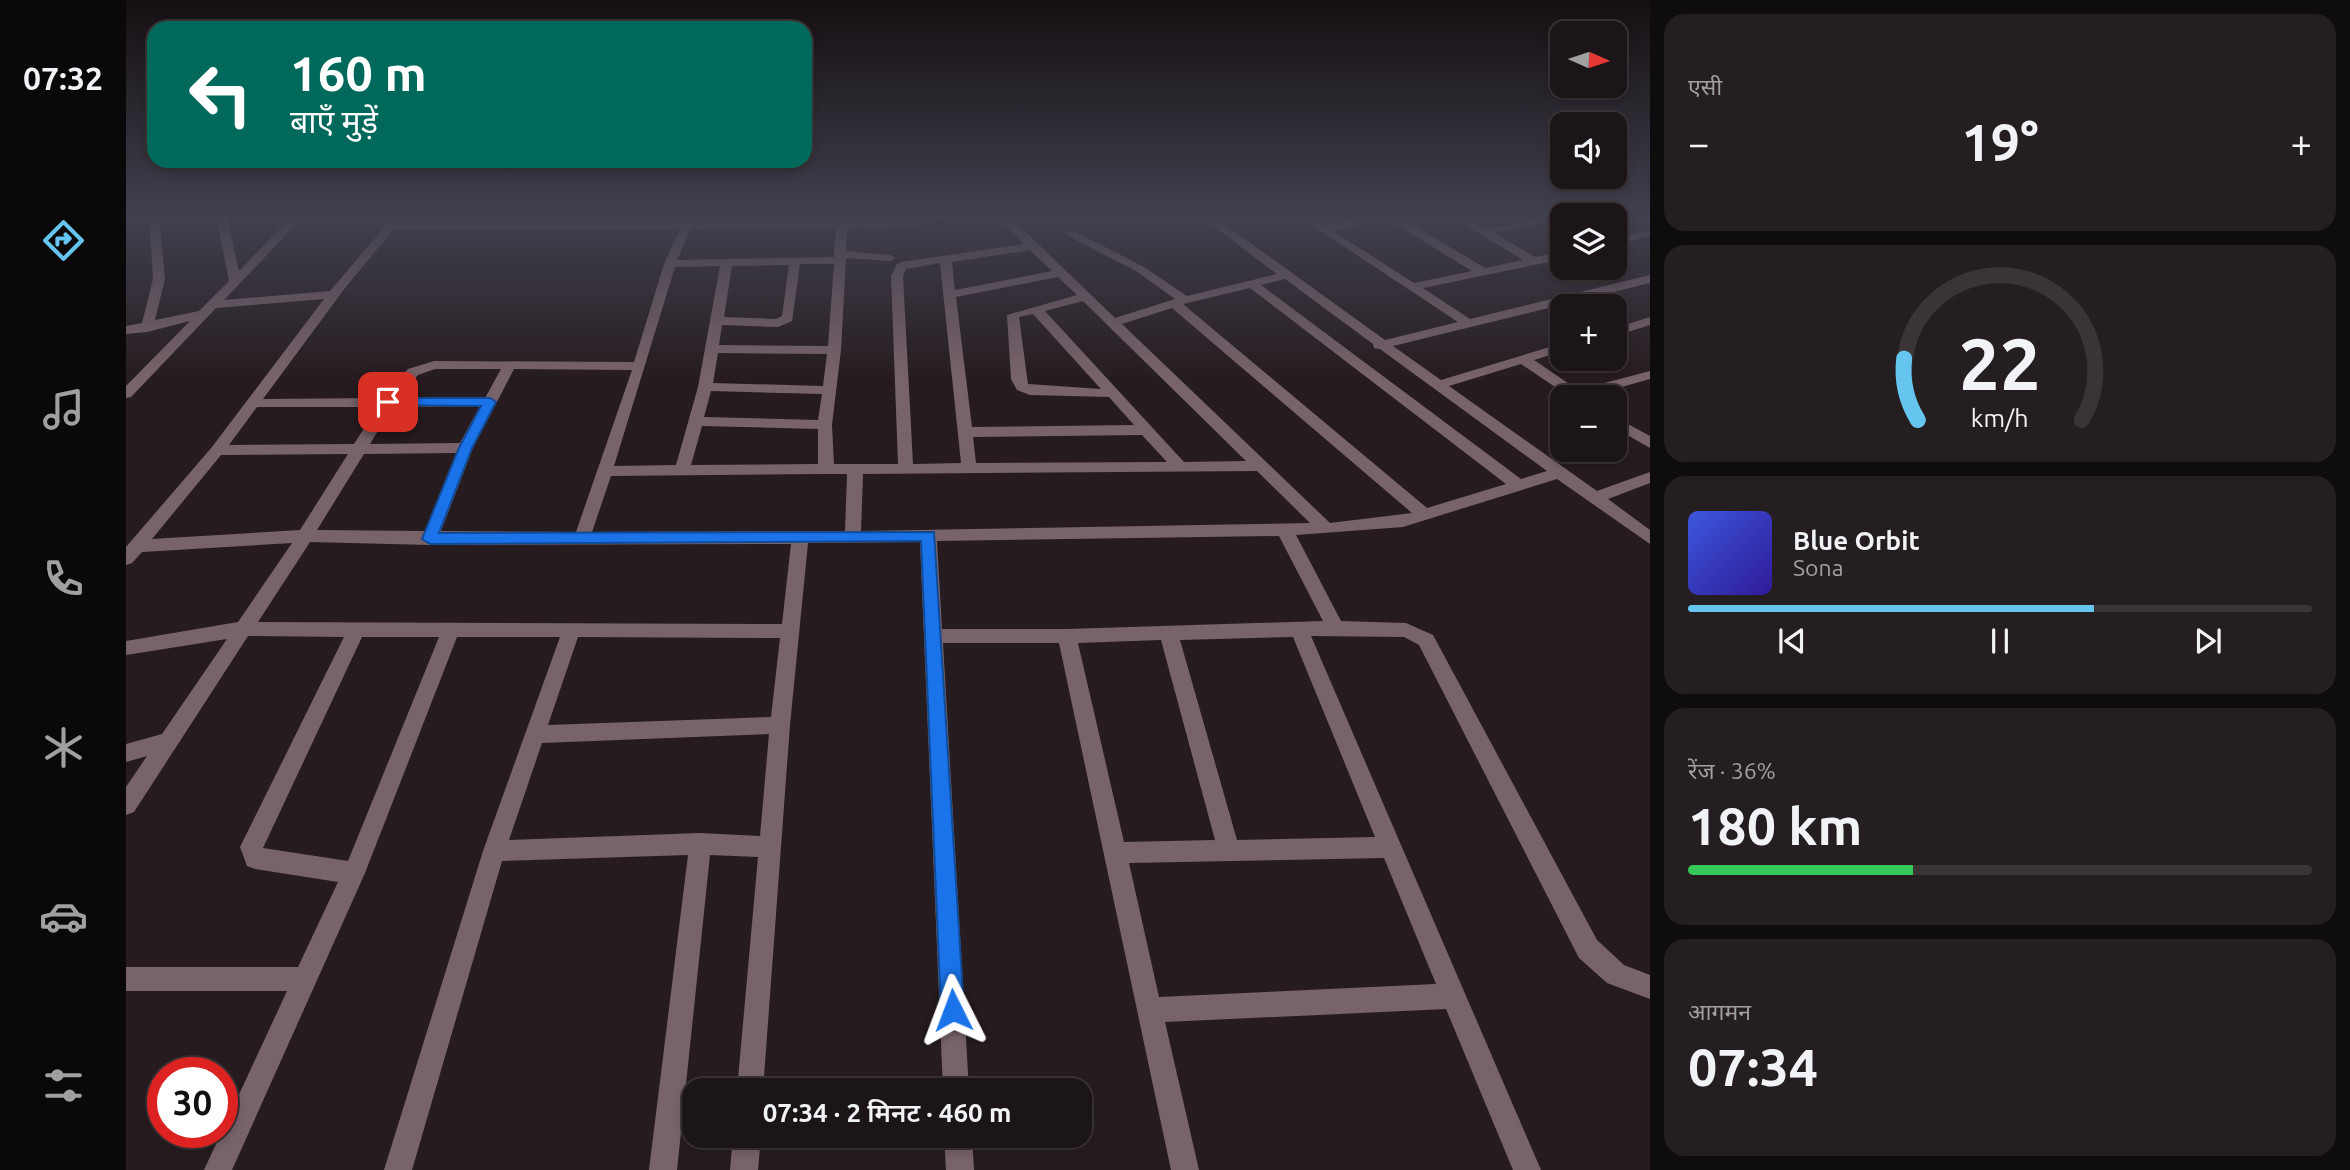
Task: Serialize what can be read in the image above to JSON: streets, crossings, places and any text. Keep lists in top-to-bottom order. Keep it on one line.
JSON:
{"north":"right","page":{"tabs":"07:32","tile":["एसी",["रेंज · 36%","180 km"],["आगमन","07:34"]],"map_buttons":["+","−"],"turn":["160 m","बाएँ मुड़ें"],"heat":["−","19°","+"],"song":["Blue Orbit","Sona"],"limit":"30","trip":"07:34 · 2 मिनट · 460 m","gauge":["22","km/h"]}}
